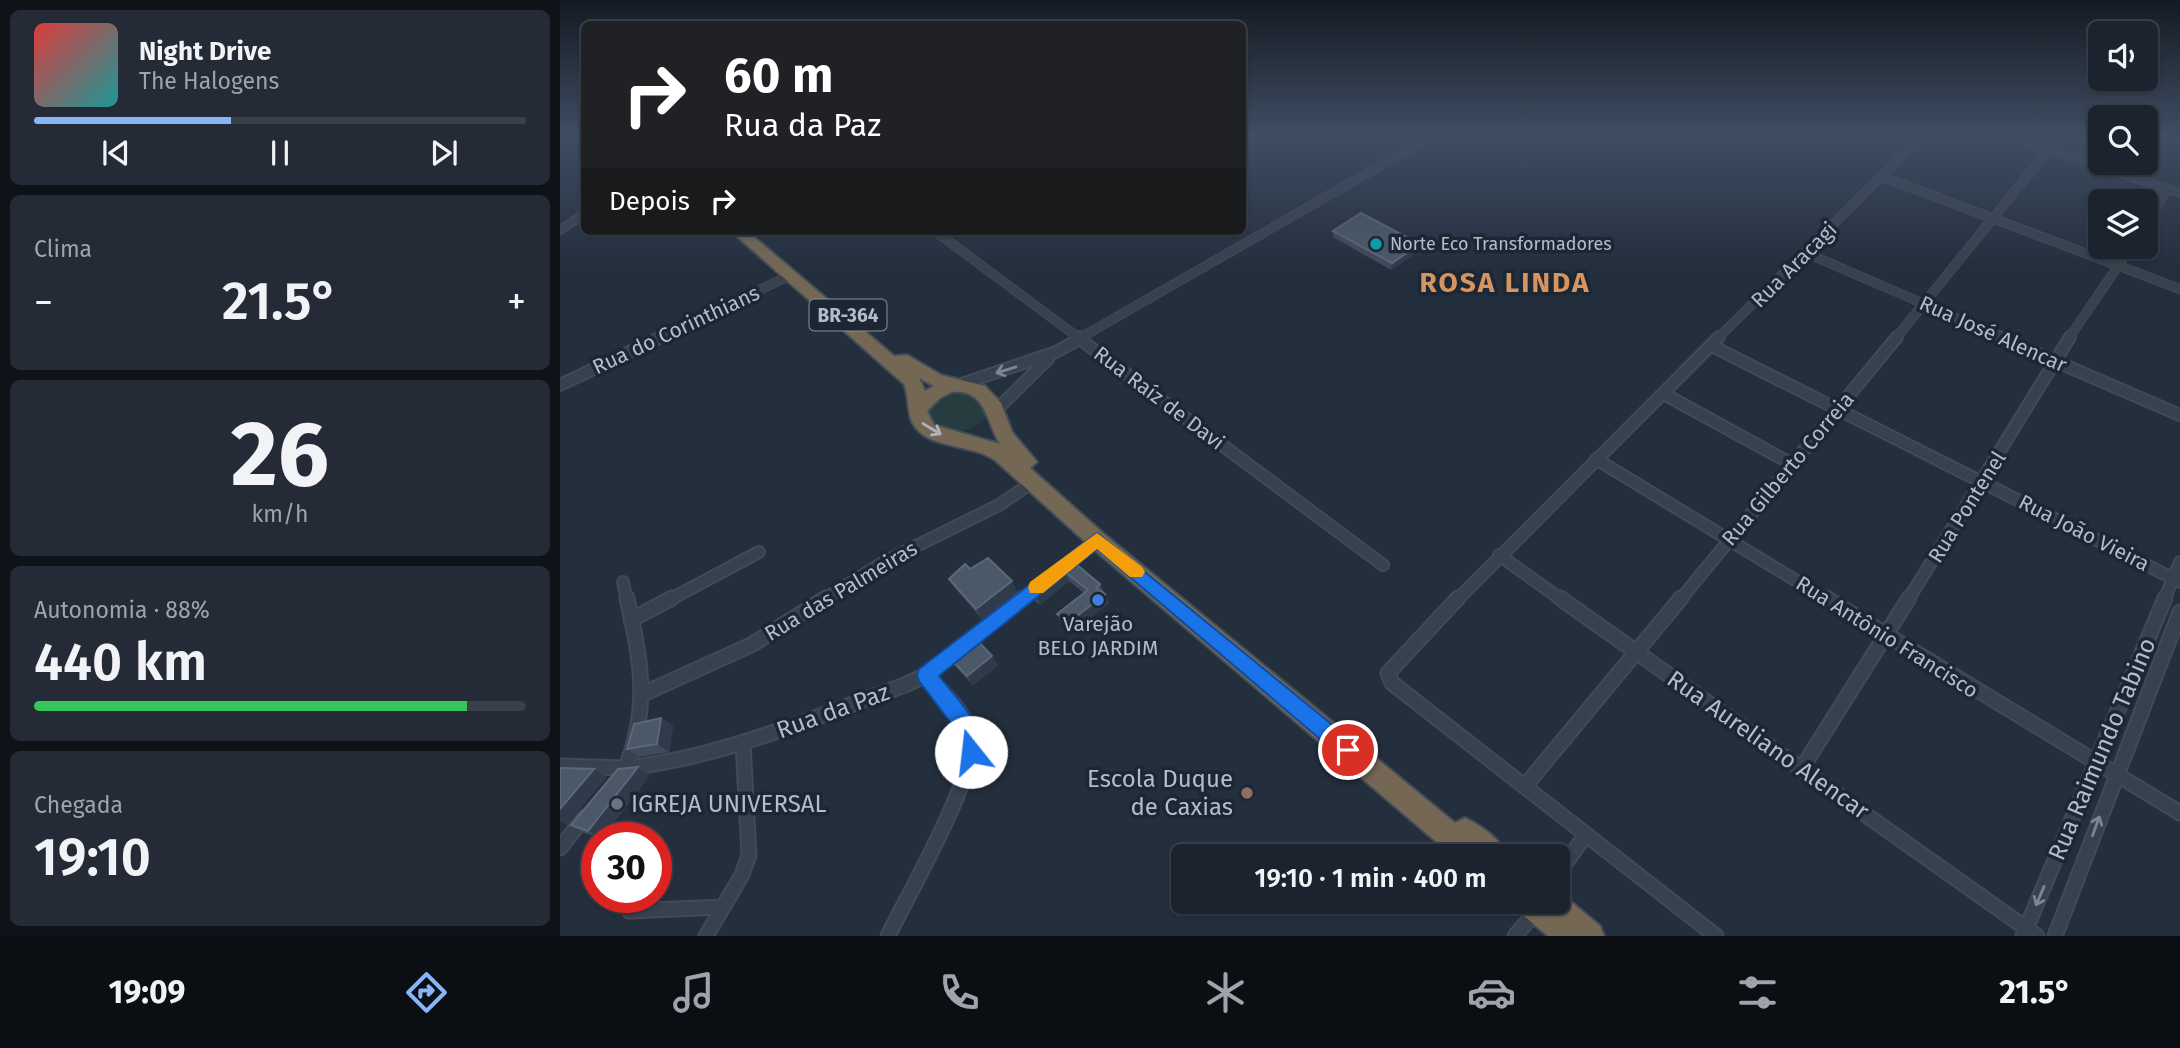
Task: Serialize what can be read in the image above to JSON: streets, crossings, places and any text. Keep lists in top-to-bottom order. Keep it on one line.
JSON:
{"streets":{"highway":["BR-364"],"street":["Rua Aracagi","Rua do Corinthians","Rua José Alencar","Rua Raíz de Davi","Rua Gilberto Correia","Rua Pontenel","Rua João Vieira","Rua das Palmeiras","Rua Antônio Francisco","Rua da Paz","Rua Aureliano Alencar","Rua Raimundo Tabino"]},"crossings":[["Rua Aracagi","Rua José Alencar"],["Rua Aracagi","Rua João Vieira"],["BR-364","Rua do Corinthians"],["BR-364","Rua das Palmeiras"],["BR-364","Rua da Paz"],["Rua José Alencar","Rua Gilberto Correia"],["Rua José Alencar","Rua Pontenel"],["Rua Gilberto Correia","Rua João Vieira"],["Rua Gilberto Correia","Rua Antônio Francisco"],["Rua Gilberto Correia","Rua Aureliano Alencar"],["Rua Pontenel","Rua João Vieira"],["Rua Pontenel","Rua Antônio Francisco"],["Rua Pontenel","Rua Aureliano Alencar"],["Rua João Vieira","Rua Raimundo Tabino"],["Rua Antônio Francisco","Rua Raimundo Tabino"],["Rua Aureliano Alencar","Rua Raimundo Tabino"]],"districts":["ROSA LINDA"],"places":["Norte Eco Transformadores","Varejão BELO JARDIM","Escola Duque de Caxias","IGREJA UNIVERSAL"],"page":{"turn":["60 m","Rua da Paz"],"song":["Night Drive","The Halogens"],"then":"Depois","tile":["Clima",["26","km/h"],["Autonomia · 88%","440 km"],["Chegada","19:10"]],"heat":["−","21.5°","+"],"limit":"30","trip":"19:10 · 1 min · 400 m","tabs":["19:09","21.5°"]}}
